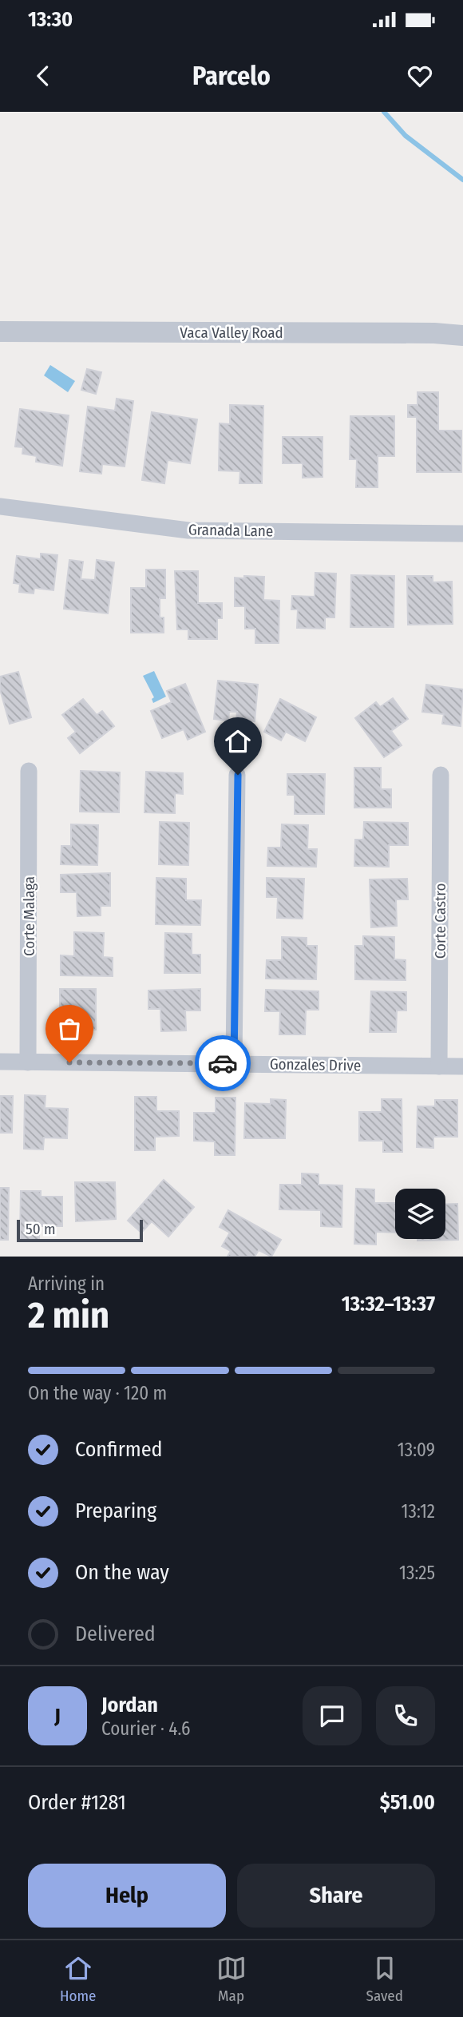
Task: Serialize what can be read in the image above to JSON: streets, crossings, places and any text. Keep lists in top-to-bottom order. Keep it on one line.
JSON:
{"streets":{"street":["Vaca Valley Road","Granada Lane","Corte Malaga","Corte Castro","Gonzales Drive"]},"crossings":[["Corte Malaga","Gonzales Drive"],["Corte Castro","Gonzales Drive"]],"scale_bar":"50 m","page":{"status":"13:30","header":"Parcelo","scale":"50 m","heading":["2 min","Arriving in","13:32–13:37"],"panel":["Jordan","Courier · 4.6","Order #1281","$51.00"],"bar":"On the way · 120 m","list":[["Confirmed","13:09"],["Preparing","13:12"],["On the way","13:25"],"Delivered"],"round":"J","buttons":["Help","Share"],"tabs":["Home","Map","Saved"]}}
